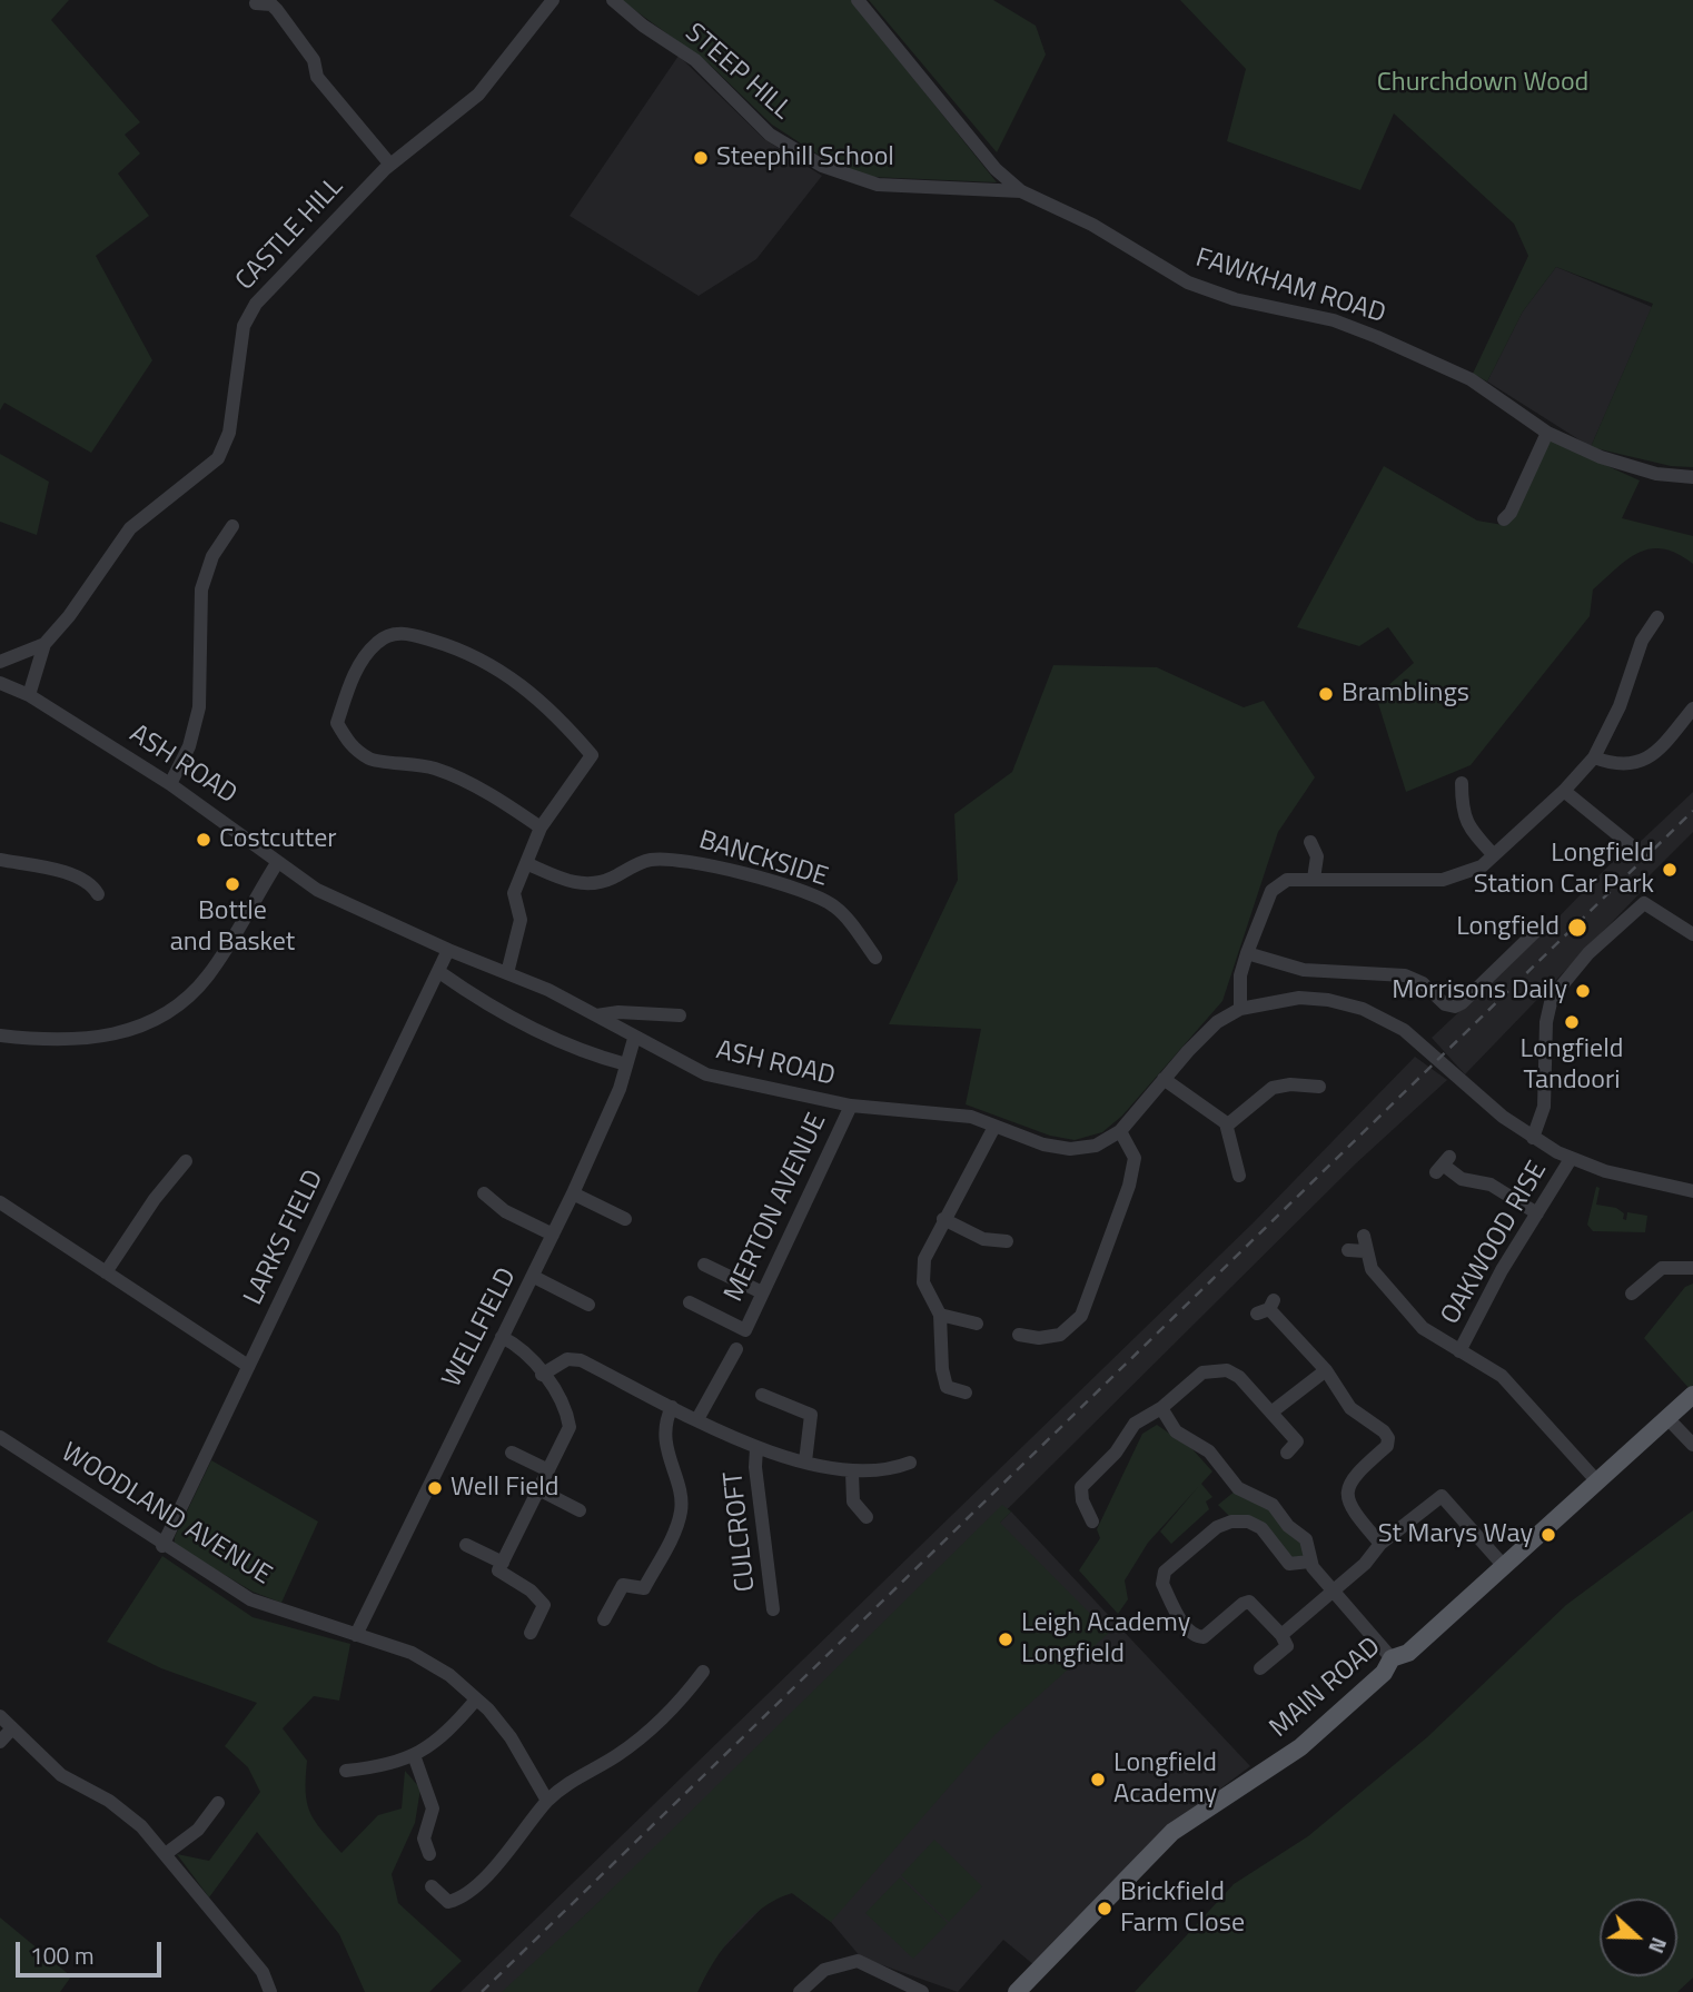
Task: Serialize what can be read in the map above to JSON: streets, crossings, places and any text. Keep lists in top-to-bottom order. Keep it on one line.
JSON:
{"streets":{"main road":["MAIN ROAD"],"street":["STEEP HILL","CASTLE HILL","FAWKHAM ROAD","ASH ROAD","BANCKSIDE","MERTON AVENUE","LARKS FIELD","OAKWOOD RISE","WELLFIELD","WOODLAND AVENUE","CULCROFT"]},"crossings":[["STEEP HILL","FAWKHAM ROAD"],["CASTLE HILL","ASH ROAD"],["ASH ROAD","MERTON AVENUE"],["ASH ROAD","LARKS FIELD"],["ASH ROAD","OAKWOOD RISE"],["ASH ROAD","WELLFIELD"],["LARKS FIELD","WOODLAND AVENUE"],["WELLFIELD","WOODLAND AVENUE"]],"parks":["Churchdown Wood"],"places":["Steephill School","Bramblings","Costcutter","Longfield Station Car Park","Bottle and Basket","Longfield","Morrisons Daily","Longfield Tandoori","Well Field","St Marys Way","Leigh Academy Longfield","Longfield Academy","Brickfield Farm Close"],"scale_bar":"100 m","north":"right"}
